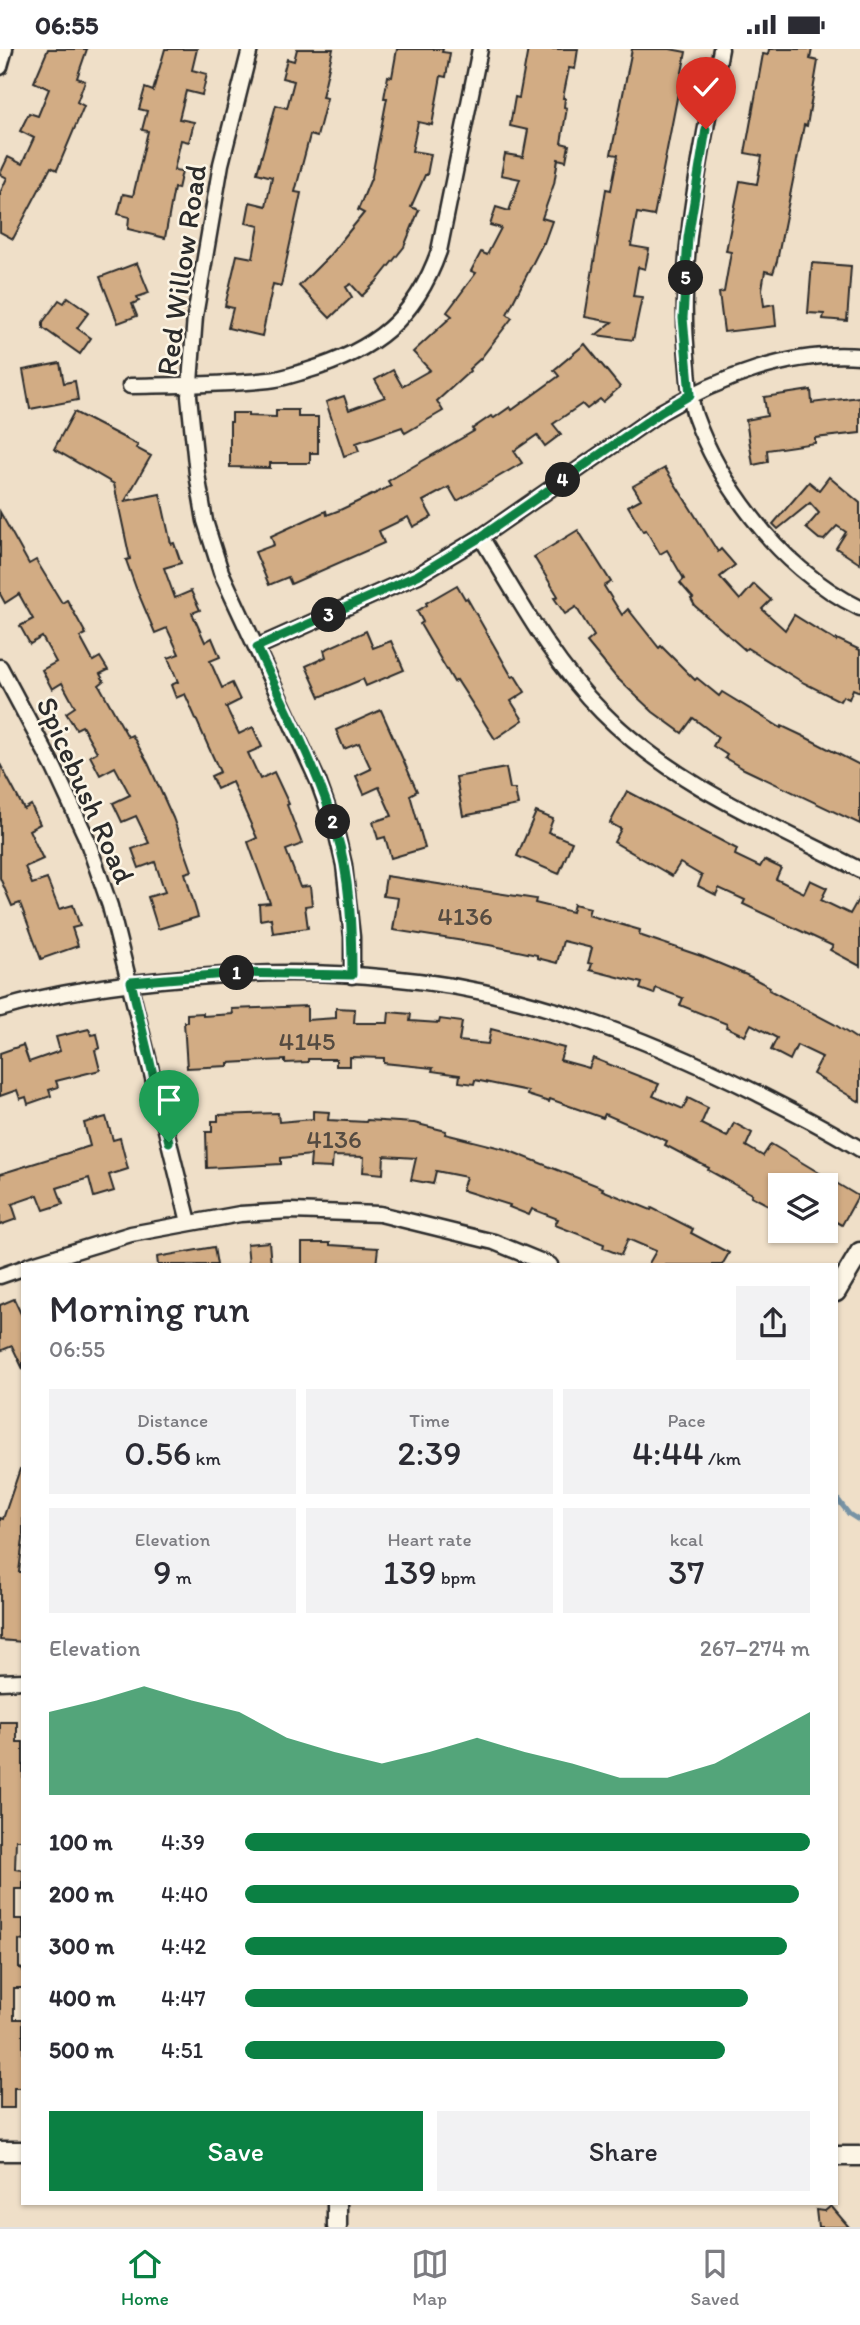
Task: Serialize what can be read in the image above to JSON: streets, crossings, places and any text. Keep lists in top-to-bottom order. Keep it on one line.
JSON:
{"streets":{"street":["Red Willow Road","Spicebush Road"]},"house_numbers":["4136","4145","4136"],"page":{"status":"06:55","pins":["5","4","3","2","1"],"heading":["Morning run","06:55"],"stats":[["Distance","0.56 km"],["Time","2:39"],["Pace","4:44 /km"],["Elevation","9 m"],["Heart rate","139 bpm"],["kcal","37"]],"chart":["Elevation","267–274 m"],"list":[{"name":"100 m","note":"4:39"},{"name":"200 m","note":"4:40"},{"name":"300 m","note":"4:42"},{"name":"400 m","note":"4:47"},{"name":"500 m","note":"4:51"}],"buttons":["Save","Share"],"tabs":["Home","Map","Saved"]}}
